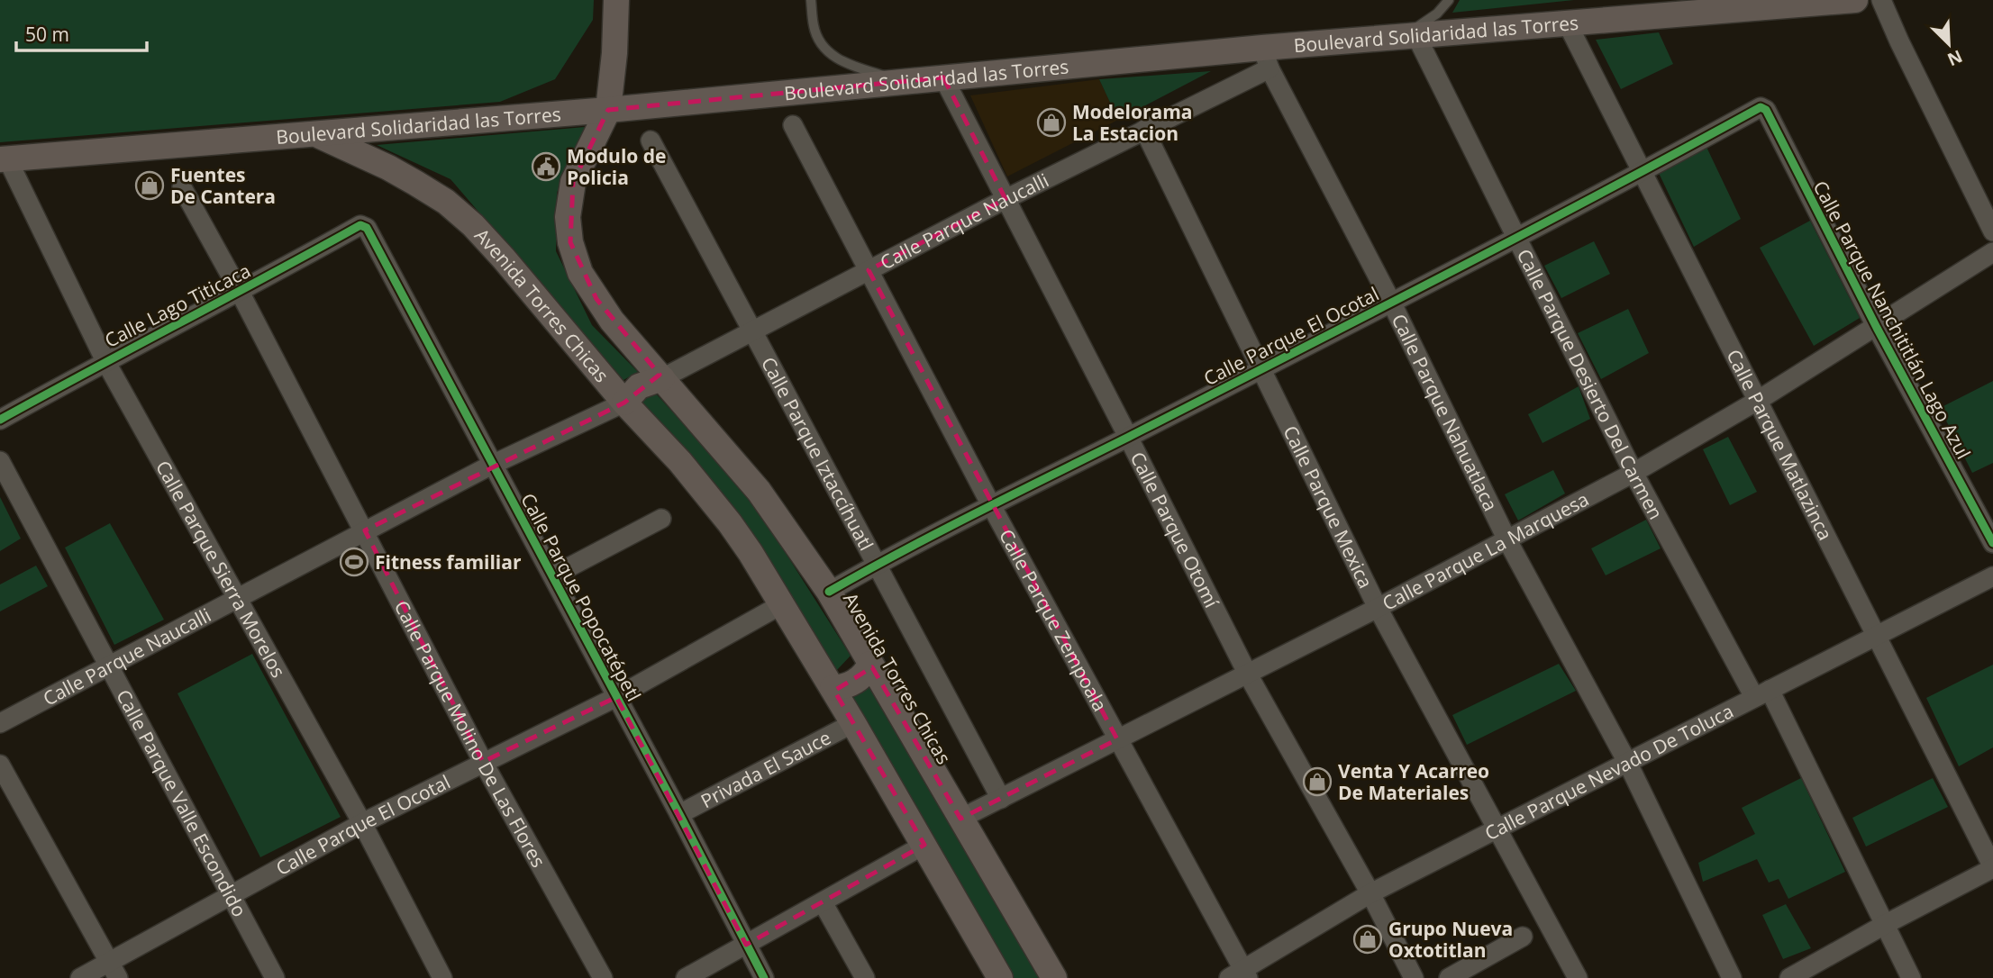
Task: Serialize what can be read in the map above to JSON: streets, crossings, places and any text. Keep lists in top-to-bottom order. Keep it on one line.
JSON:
{"streets":{"main road":["Boulevard Solidaridad las Torres","Avenida Torres Chicas"],"street":["Calle Parque Naucalli","Calle Lago Titicaca","Calle Parque Nanchititlán Lago Azul","Calle Parque El Ocotal","Calle Parque Desierto Del Carmen","Calle Parque Nahuatlaca","Calle Parque Matlazinca","Calle Parque Iztaccíhuatl","Calle Parque Mexica","Calle Parque Otomí","Calle Parque La Marquesa","Calle Parque Sierra Morelos","Calle Parque Popocatépetl","Calle Parque Zempoala","Calle Parque Molino De Las Flores","Privada El Sauce","Calle Parque Nevado De Toluca","Calle Parque Valle Escondido"]},"crossings":[["Boulevard Solidaridad las Torres","Calle Parque Naucalli"],["Boulevard Solidaridad las Torres","Avenida Torres Chicas"],["Boulevard Solidaridad las Torres","Calle Parque Desierto Del Carmen"],["Boulevard Solidaridad las Torres","Calle Parque Nahuatlaca"],["Boulevard Solidaridad las Torres","Calle Parque Matlazinca"],["Boulevard Solidaridad las Torres","Calle Parque Otomí"],["Boulevard Solidaridad las Torres","Calle Parque Sierra Morelos"],["Calle Parque Naucalli","Avenida Torres Chicas"],["Calle Parque Naucalli","Calle Parque Nahuatlaca"],["Calle Parque Naucalli","Calle Parque Iztaccíhuatl"],["Calle Parque Naucalli","Calle Parque Mexica"],["Calle Parque Naucalli","Calle Parque Otomí"],["Calle Parque Naucalli","Calle Parque Sierra Morelos"],["Calle Parque Naucalli","Calle Parque Popocatépetl"],["Calle Parque Naucalli","Calle Parque Zempoala"],["Calle Parque Naucalli","Calle Parque Molino De Las Flores"],["Calle Parque Naucalli","Calle Parque Valle Escondido"],["Calle Lago Titicaca","Calle Parque Sierra Morelos"],["Calle Lago Titicaca","Calle Parque Popocatépetl"],["Calle Lago Titicaca","Calle Parque Molino De Las Flores"],["Avenida Torres Chicas","Calle Parque El Ocotal"],["Avenida Torres Chicas","Calle Parque La Marquesa"],["Avenida Torres Chicas","Privada El Sauce"],["Calle Parque Nanchititlán Lago Azul","Calle Parque El Ocotal"],["Calle Parque Nanchititlán Lago Azul","Calle Parque La Marquesa"],["Calle Parque El Ocotal","Calle Parque Desierto Del Carmen"],["Calle Parque El Ocotal","Calle Parque Nahuatlaca"],["Calle Parque El Ocotal","Calle Parque Matlazinca"],["Calle Parque El Ocotal","Calle Parque Iztaccíhuatl"],["Calle Parque El Ocotal","Calle Parque Mexica"],["Calle Parque El Ocotal","Calle Parque Otomí"],["Calle Parque El Ocotal","Calle Parque Sierra Morelos"],["Calle Parque El Ocotal","Calle Parque Popocatépetl"],["Calle Parque El Ocotal","Calle Parque Zempoala"],["Calle Parque El Ocotal","Calle Parque Molino De Las Flores"],["Calle Parque El Ocotal","Calle Parque Valle Escondido"],["Calle Parque Desierto Del Carmen","Calle Parque La Marquesa"],["Calle Parque Desierto Del Carmen","Calle Parque Nevado De Toluca"],["Calle Parque Nahuatlaca","Calle Parque La Marquesa"],["Calle Parque Nahuatlaca","Calle Parque Nevado De Toluca"],["Calle Parque Matlazinca","Calle Parque La Marquesa"],["Calle Parque Matlazinca","Calle Parque Nevado De Toluca"],["Calle Parque Iztaccíhuatl","Calle Parque La Marquesa"],["Calle Parque Mexica","Calle Parque La Marquesa"],["Calle Parque Mexica","Calle Parque Nevado De Toluca"],["Calle Parque Otomí","Calle Parque La Marquesa"],["Calle Parque Otomí","Calle Parque Nevado De Toluca"],["Calle Parque La Marquesa","Calle Parque Zempoala"],["Calle Parque Popocatépetl","Privada El Sauce"],["Calle Parque Zempoala","Calle Parque Nevado De Toluca"]],"places":{"shop":["Modelorama La Estacion","Fuentes De Cantera","Venta Y Acarreo De Materiales","Grupo Nueva Oxtotitlan"],"public building":["Modulo de Policia"],"sports":["Fitness familiar"]},"scale_bar":"50 m","north":"bottom right"}
